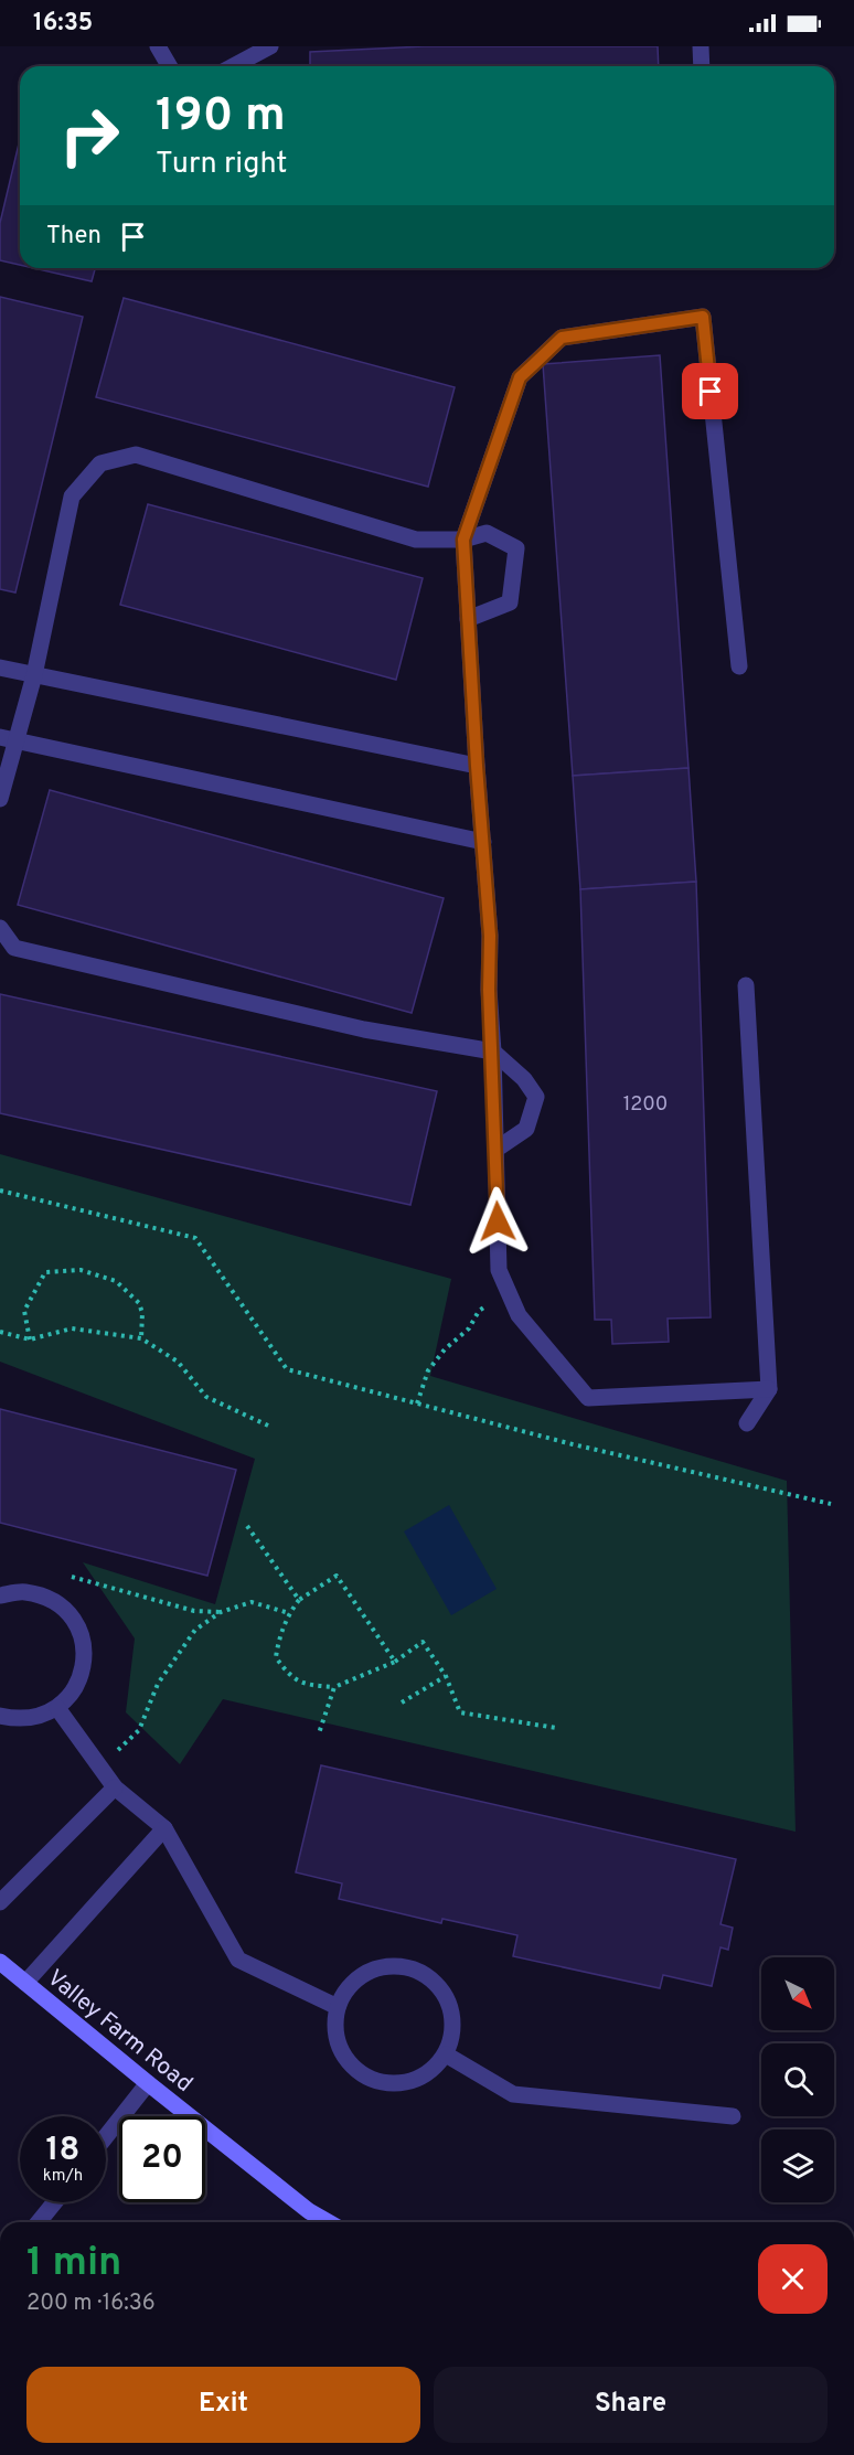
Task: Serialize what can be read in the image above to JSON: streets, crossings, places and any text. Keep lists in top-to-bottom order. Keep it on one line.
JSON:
{"streets":{"street":["Valley Farm Road"]},"house_numbers":["1200"],"north":"bottom right","page":{"status":"16:35","turn":["190 m","Turn right"],"then":"Then","speed":"18 km/h","limit":"20","heading":["1 min","200 m · 16:36"],"buttons":["Exit","Share"]}}
